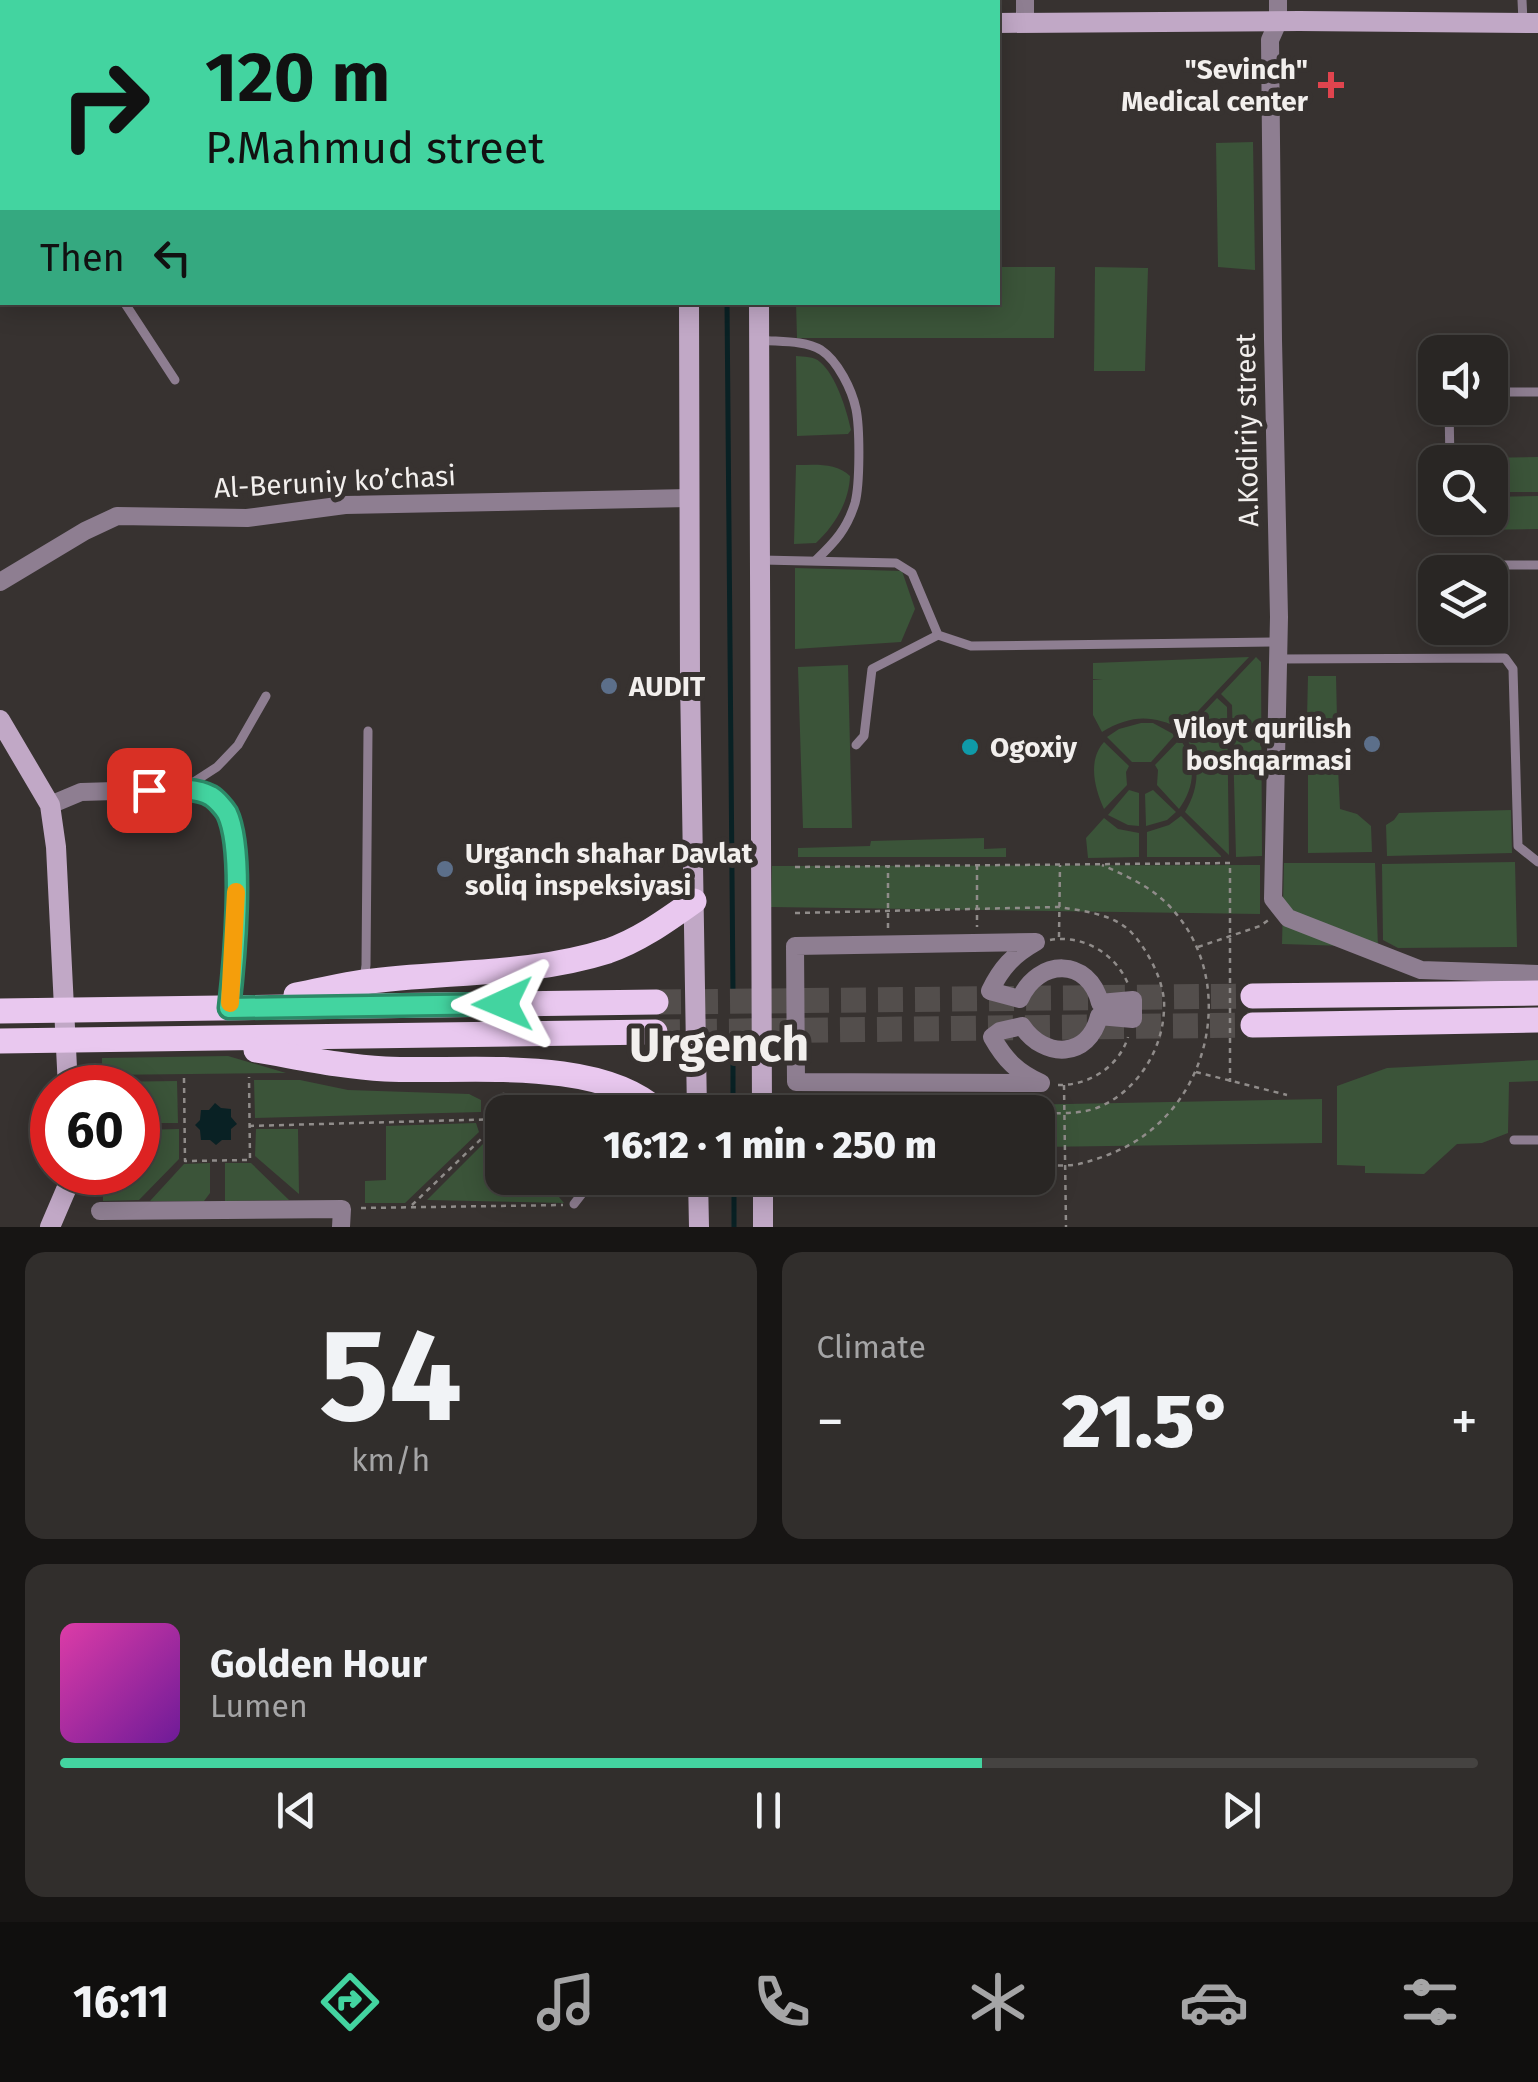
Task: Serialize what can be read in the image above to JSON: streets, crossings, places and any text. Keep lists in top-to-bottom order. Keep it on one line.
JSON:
{"streets":{"street":["A.Kodiriy street","Al-Beruniy ko’chasi"]},"districts":["Urgench"],"places":{"health":["\"Sevinch\" Medical center"],"other":["AUDIT","Viloyt qurilish boshqarmasi","Ogoxiy","Urganch shahar Davlat soliq inspeksiyasi"]},"page":{"turn":["120 m","P.Mahmud street"],"then":"Then","limit":"60","trip":"16:12 · 1 min · 250 m","tile":[["54","km/h"],"Climate"],"heat":["−","21.5°","+"],"song":["Golden Hour","Lumen"],"tabs":"16:11"}}
